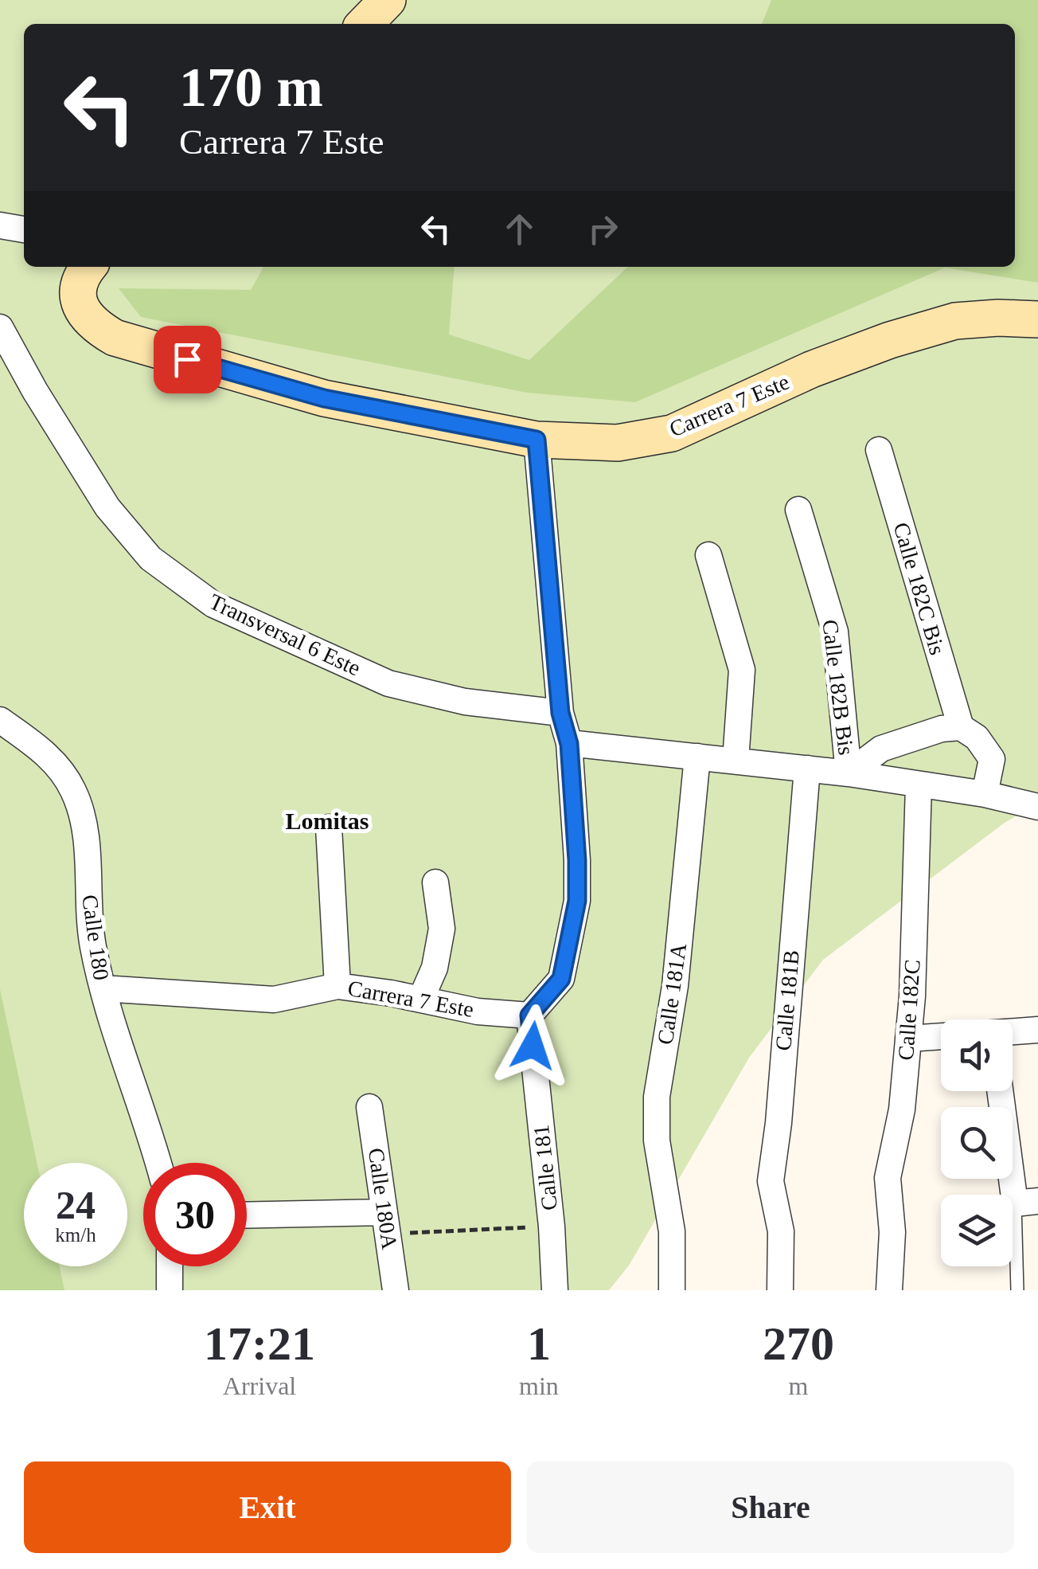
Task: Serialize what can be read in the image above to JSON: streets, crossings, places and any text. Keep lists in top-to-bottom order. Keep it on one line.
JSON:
{"streets":{"main road":["Carrera 7 Este"],"street":["Calle 182C Bis","Transversal 6 Este","Calle 182B Bis","Calle 180","Calle 181A","Calle 181B","Calle 182C","Calle 181","Calle 180A"]},"crossings":[["Carrera 7 Este","Calle 180"],["Carrera 7 Este","Calle 181"]],"districts":["Lomitas"],"page":{"turn":["170 m","Carrera 7 Este"],"speed":"24 km/h","limit":"30","eta":["17:21","Arrival","1","min","270","m"],"buttons":["Exit","Share"]}}
